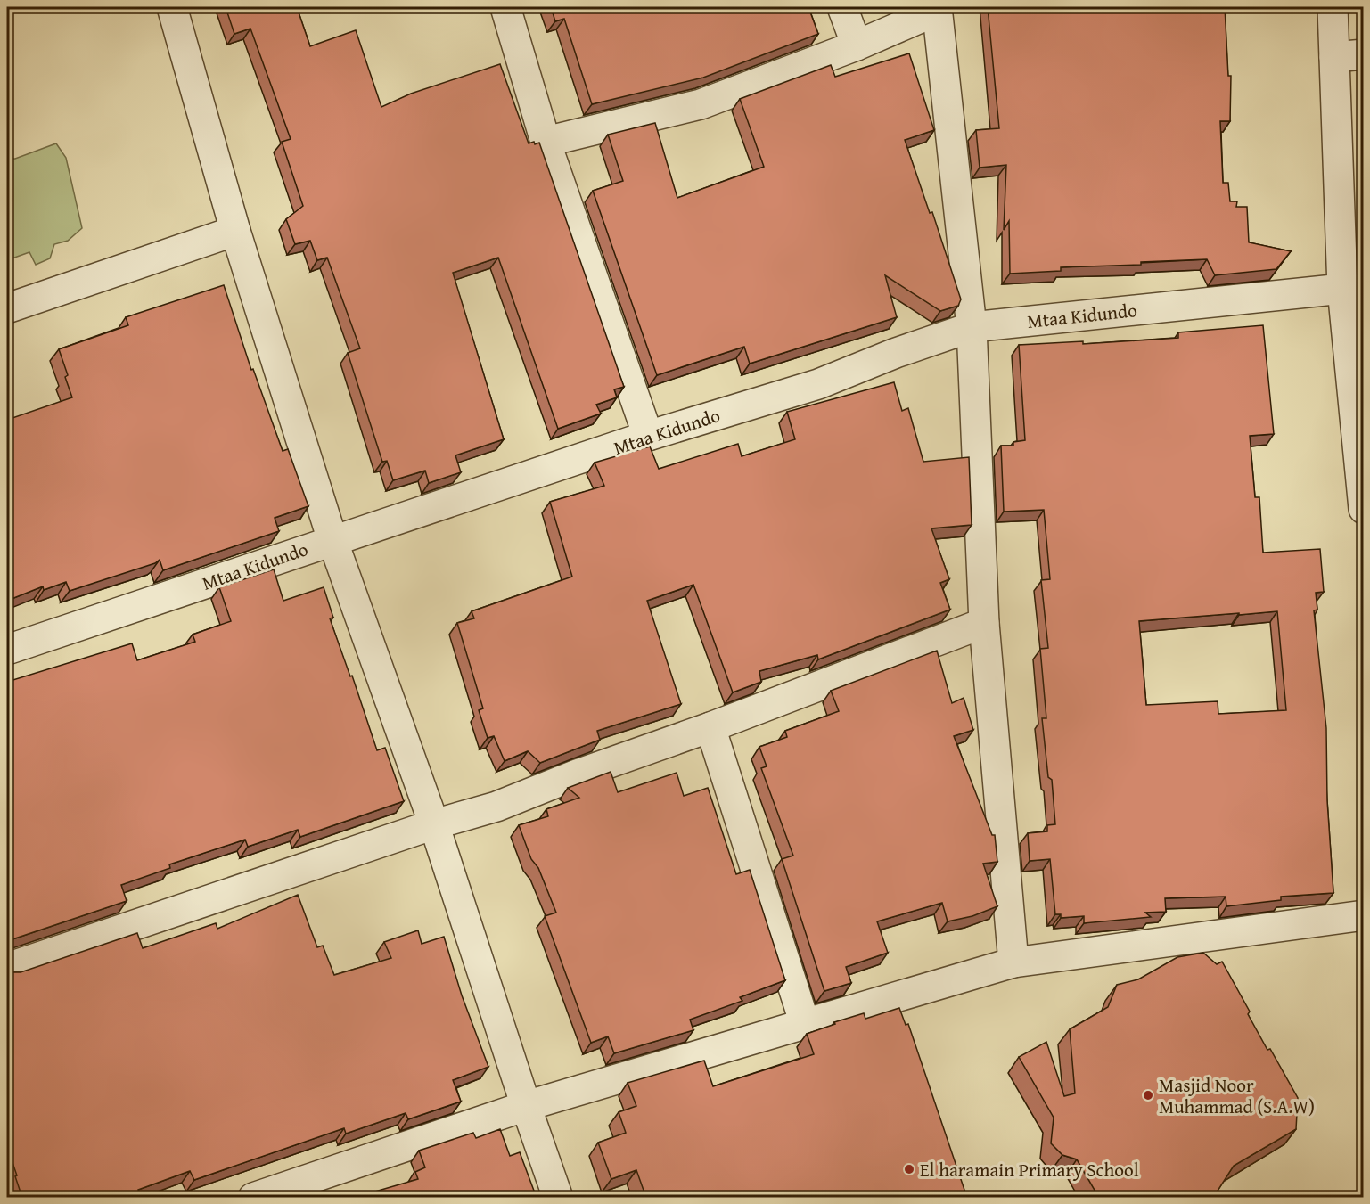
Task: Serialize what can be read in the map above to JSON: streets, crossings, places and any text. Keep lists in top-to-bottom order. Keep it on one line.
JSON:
{"streets":{"street":["Mtaa Kidundo"]},"places":["Masjid Noor Muhammad (S.A.W)","El haramain Primary School"]}
